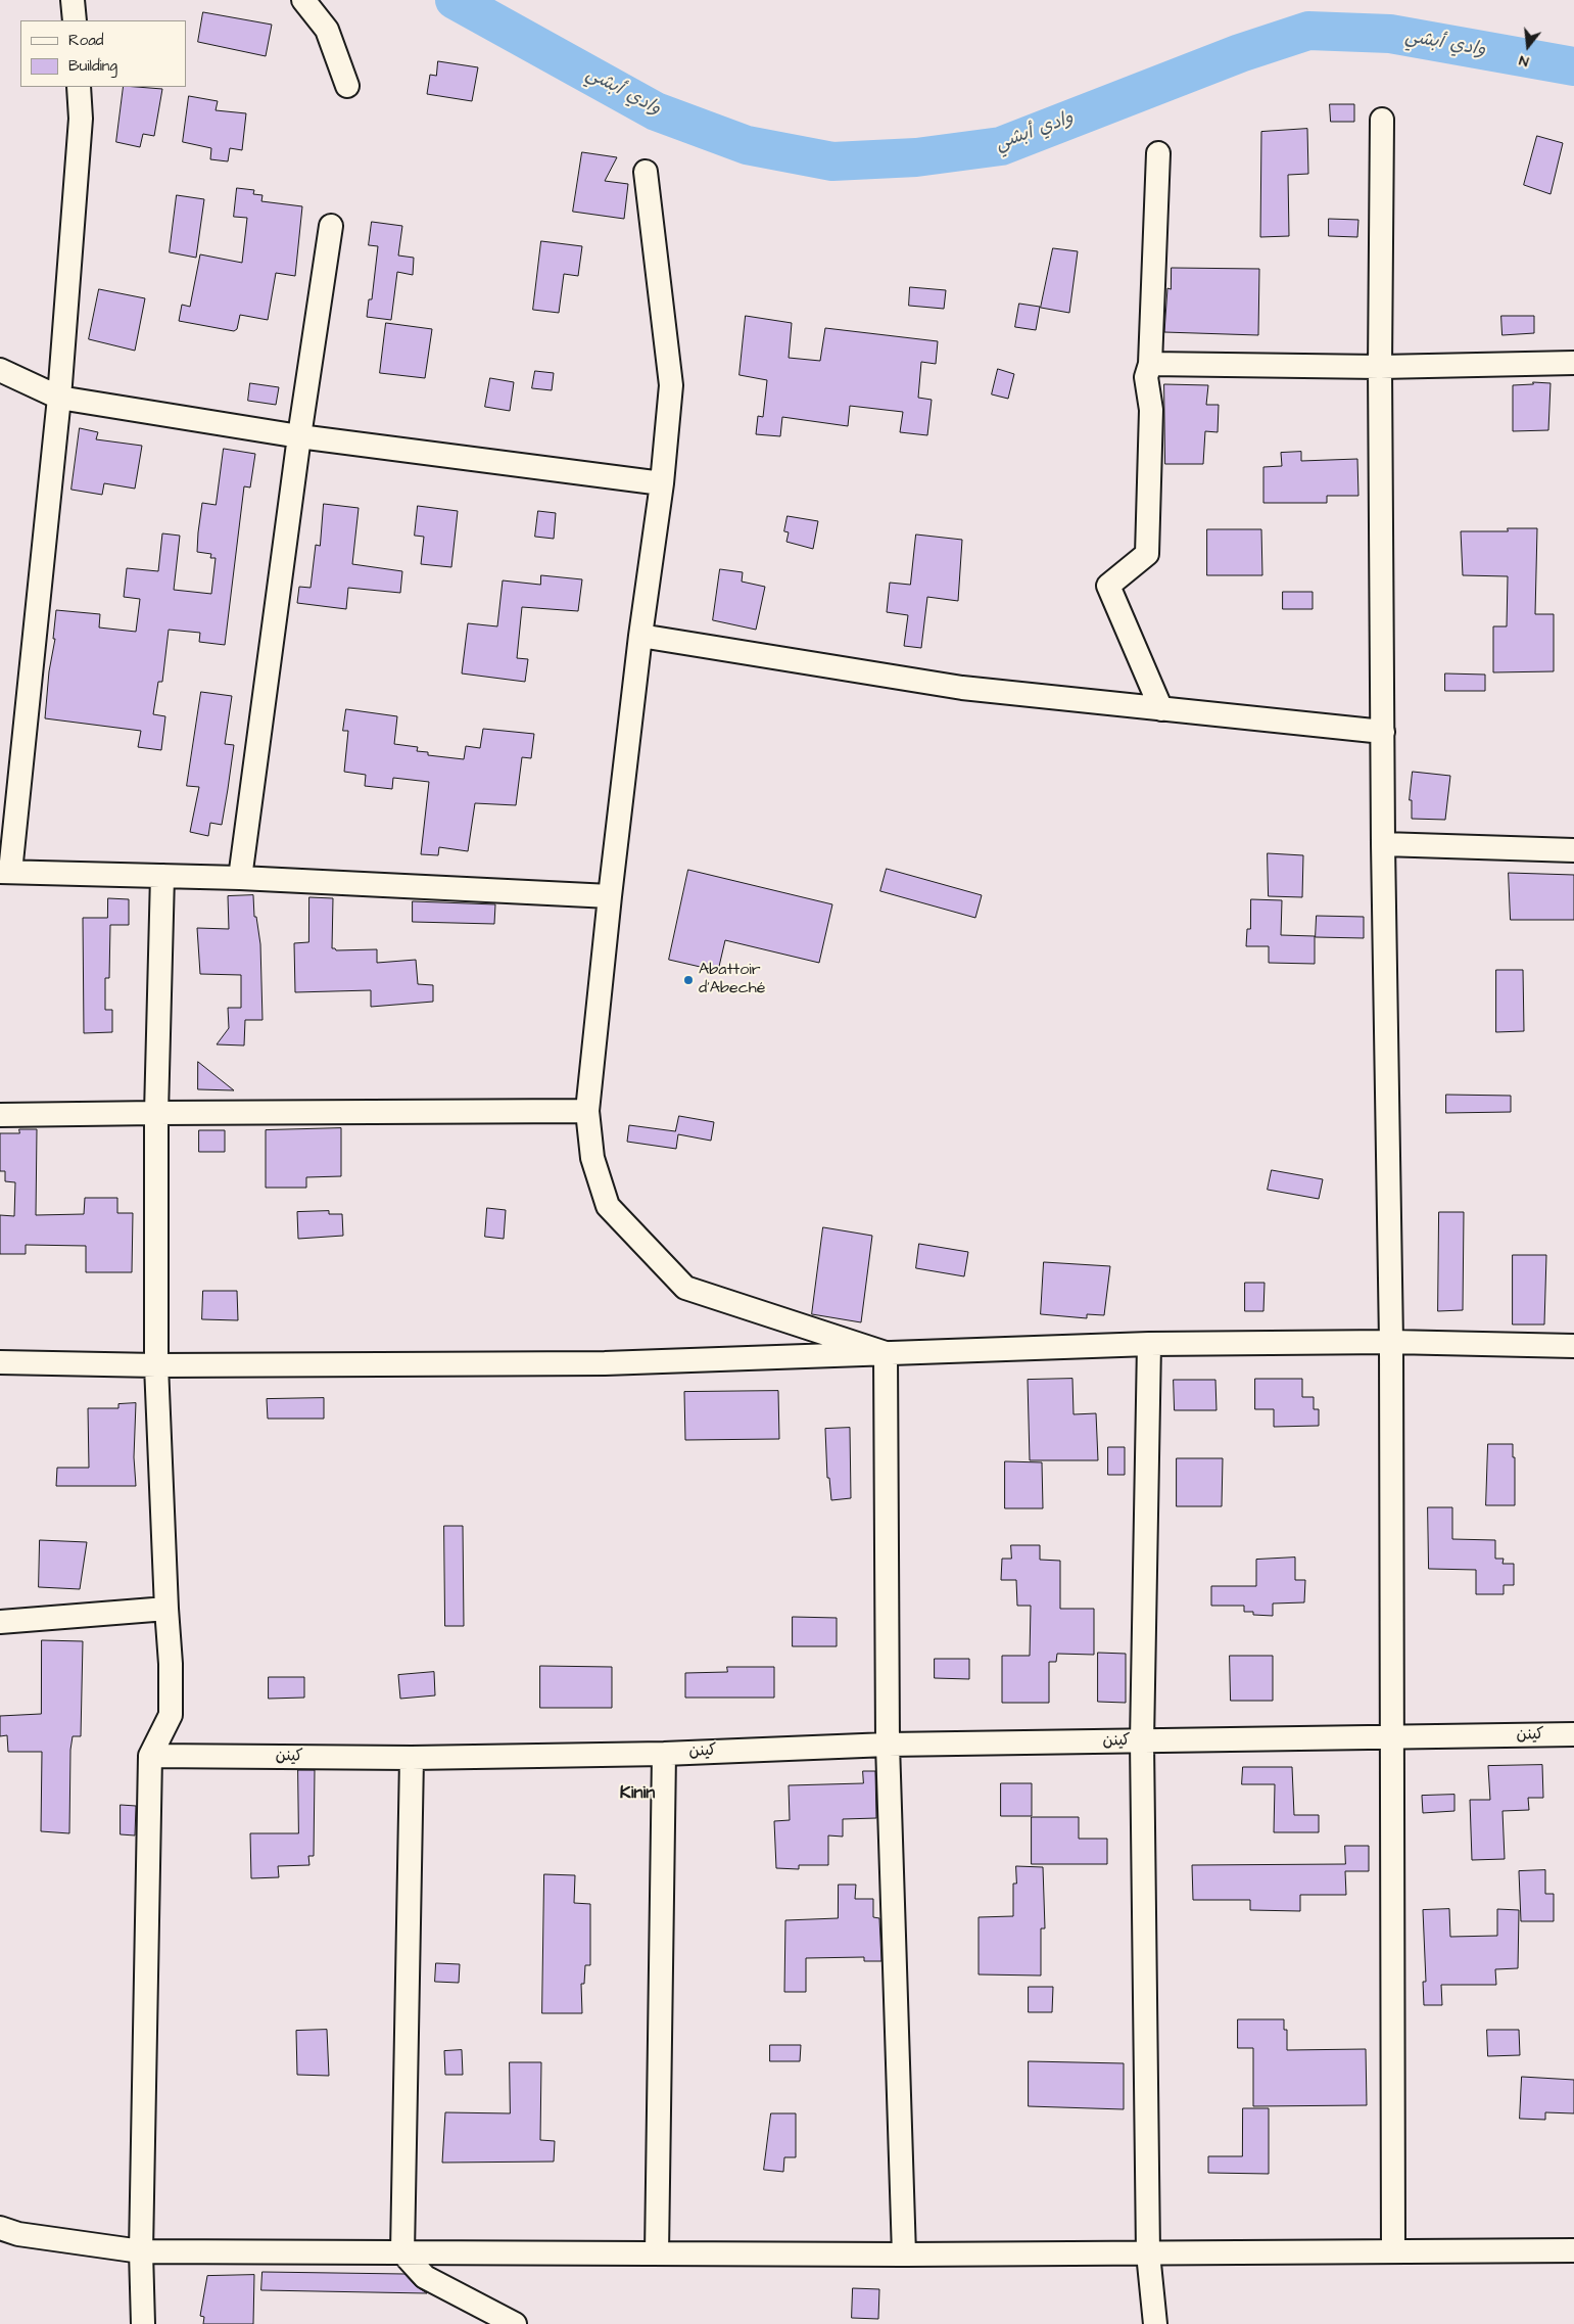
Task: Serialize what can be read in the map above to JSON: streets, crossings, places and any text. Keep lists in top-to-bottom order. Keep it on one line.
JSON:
{"streets":{"street":["كينن"]},"districts":["Kinin"],"water":["وادي أبشي"],"places":["Abattoir d'Abeché"],"legend":["Road","Building"],"north":"bottom"}
